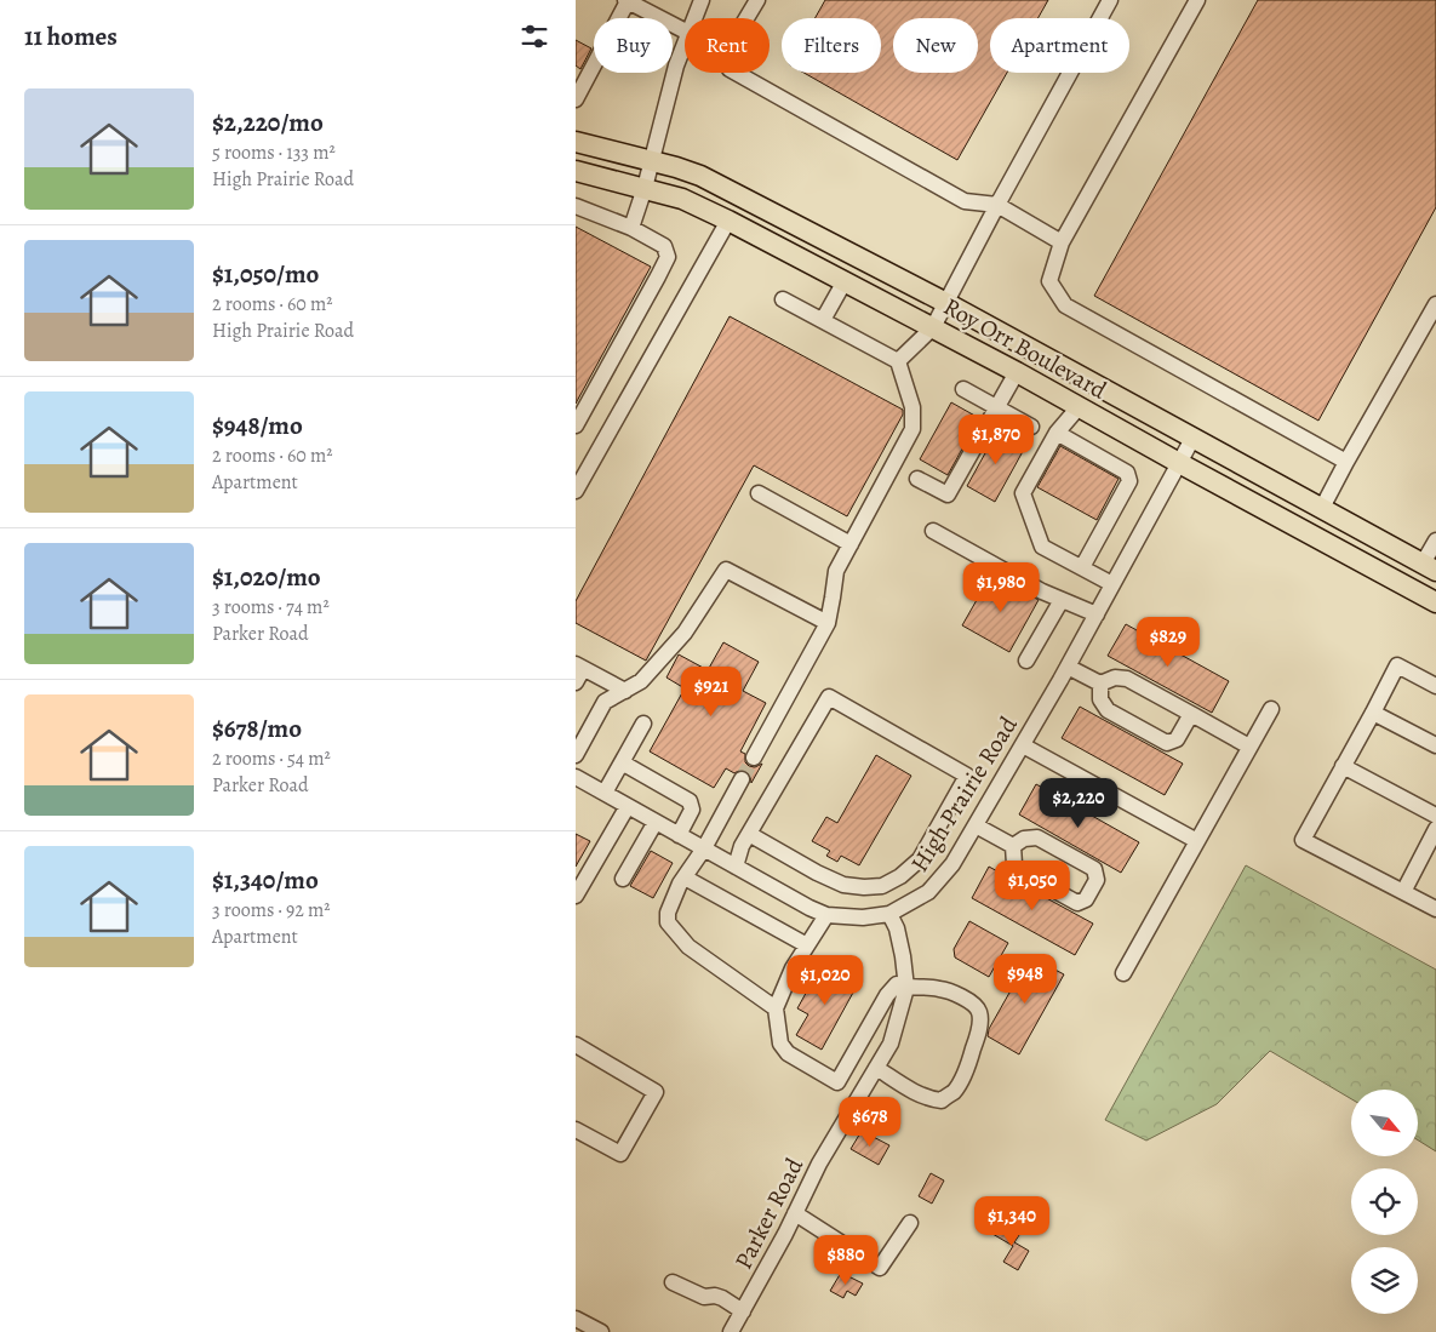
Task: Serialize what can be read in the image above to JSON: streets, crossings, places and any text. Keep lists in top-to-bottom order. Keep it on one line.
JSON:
{"streets":{"main road":["Roy Orr Boulevard"],"street":["High Prairie Road","Parker Road"]},"crossings":[["Roy Orr Boulevard","High Prairie Road"],["High Prairie Road","Parker Road"]],"north":"bottom right","page":{"heading":"11 homes","chip":["Buy","Rent","Filters","New","Apartment"],"list":[{"name":"$2,220/mo","note":"5 rooms · 133 m² · High Prairie Road"},{"name":"$1,050/mo","note":"2 rooms · 60 m² · High Prairie Road"},{"name":"$948/mo","note":"2 rooms · 60 m² · Apartment"},{"name":"$1,020/mo","note":"3 rooms · 74 m² · Parker Road"},{"name":"$678/mo","note":"2 rooms · 54 m² · Parker Road"},{"name":"$1,340/mo","note":"3 rooms · 92 m² · Apartment"}],"price":["$1,870","$1,980","$829","$921","$2,220","$1,050","$948","$1,020","$678","$1,340","$880"]}}
